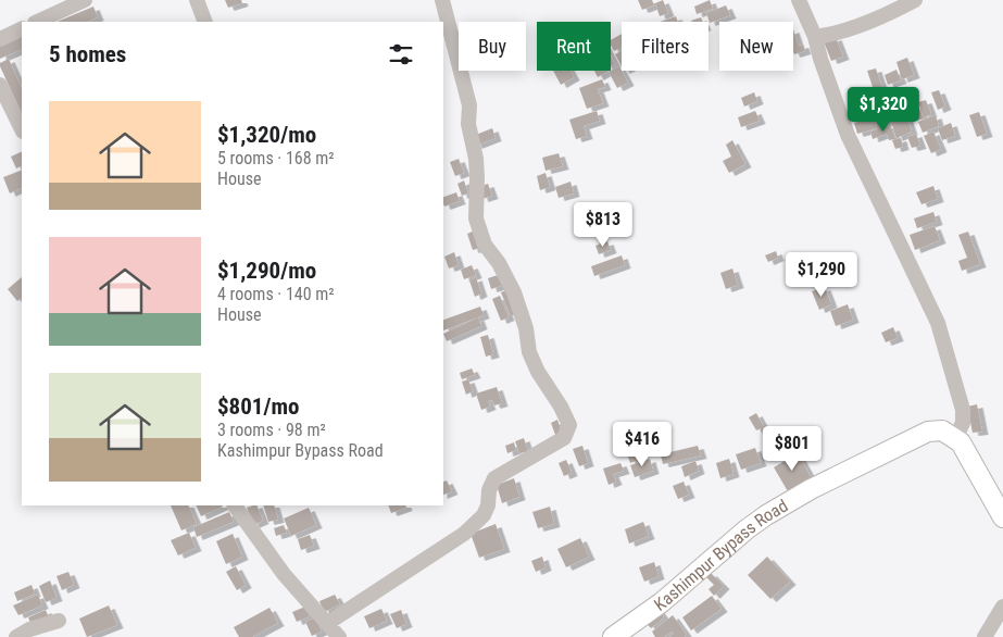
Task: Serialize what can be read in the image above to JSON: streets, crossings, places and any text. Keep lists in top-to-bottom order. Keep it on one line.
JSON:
{"streets":{"main road":["Kashimpur Bypass Road"]},"page":{"chip":["Buy","Rent","Filters","New"],"heading":"5 homes","price":["$1,320","$813","$1,290","$416","$801"],"list":[{"name":"$1,320/mo","note":"5 rooms · 168 m² · House"},{"name":"$1,290/mo","note":"4 rooms · 140 m² · House"},{"name":"$801/mo","note":"3 rooms · 98 m² · Kashimpur Bypass Road"}]}}
